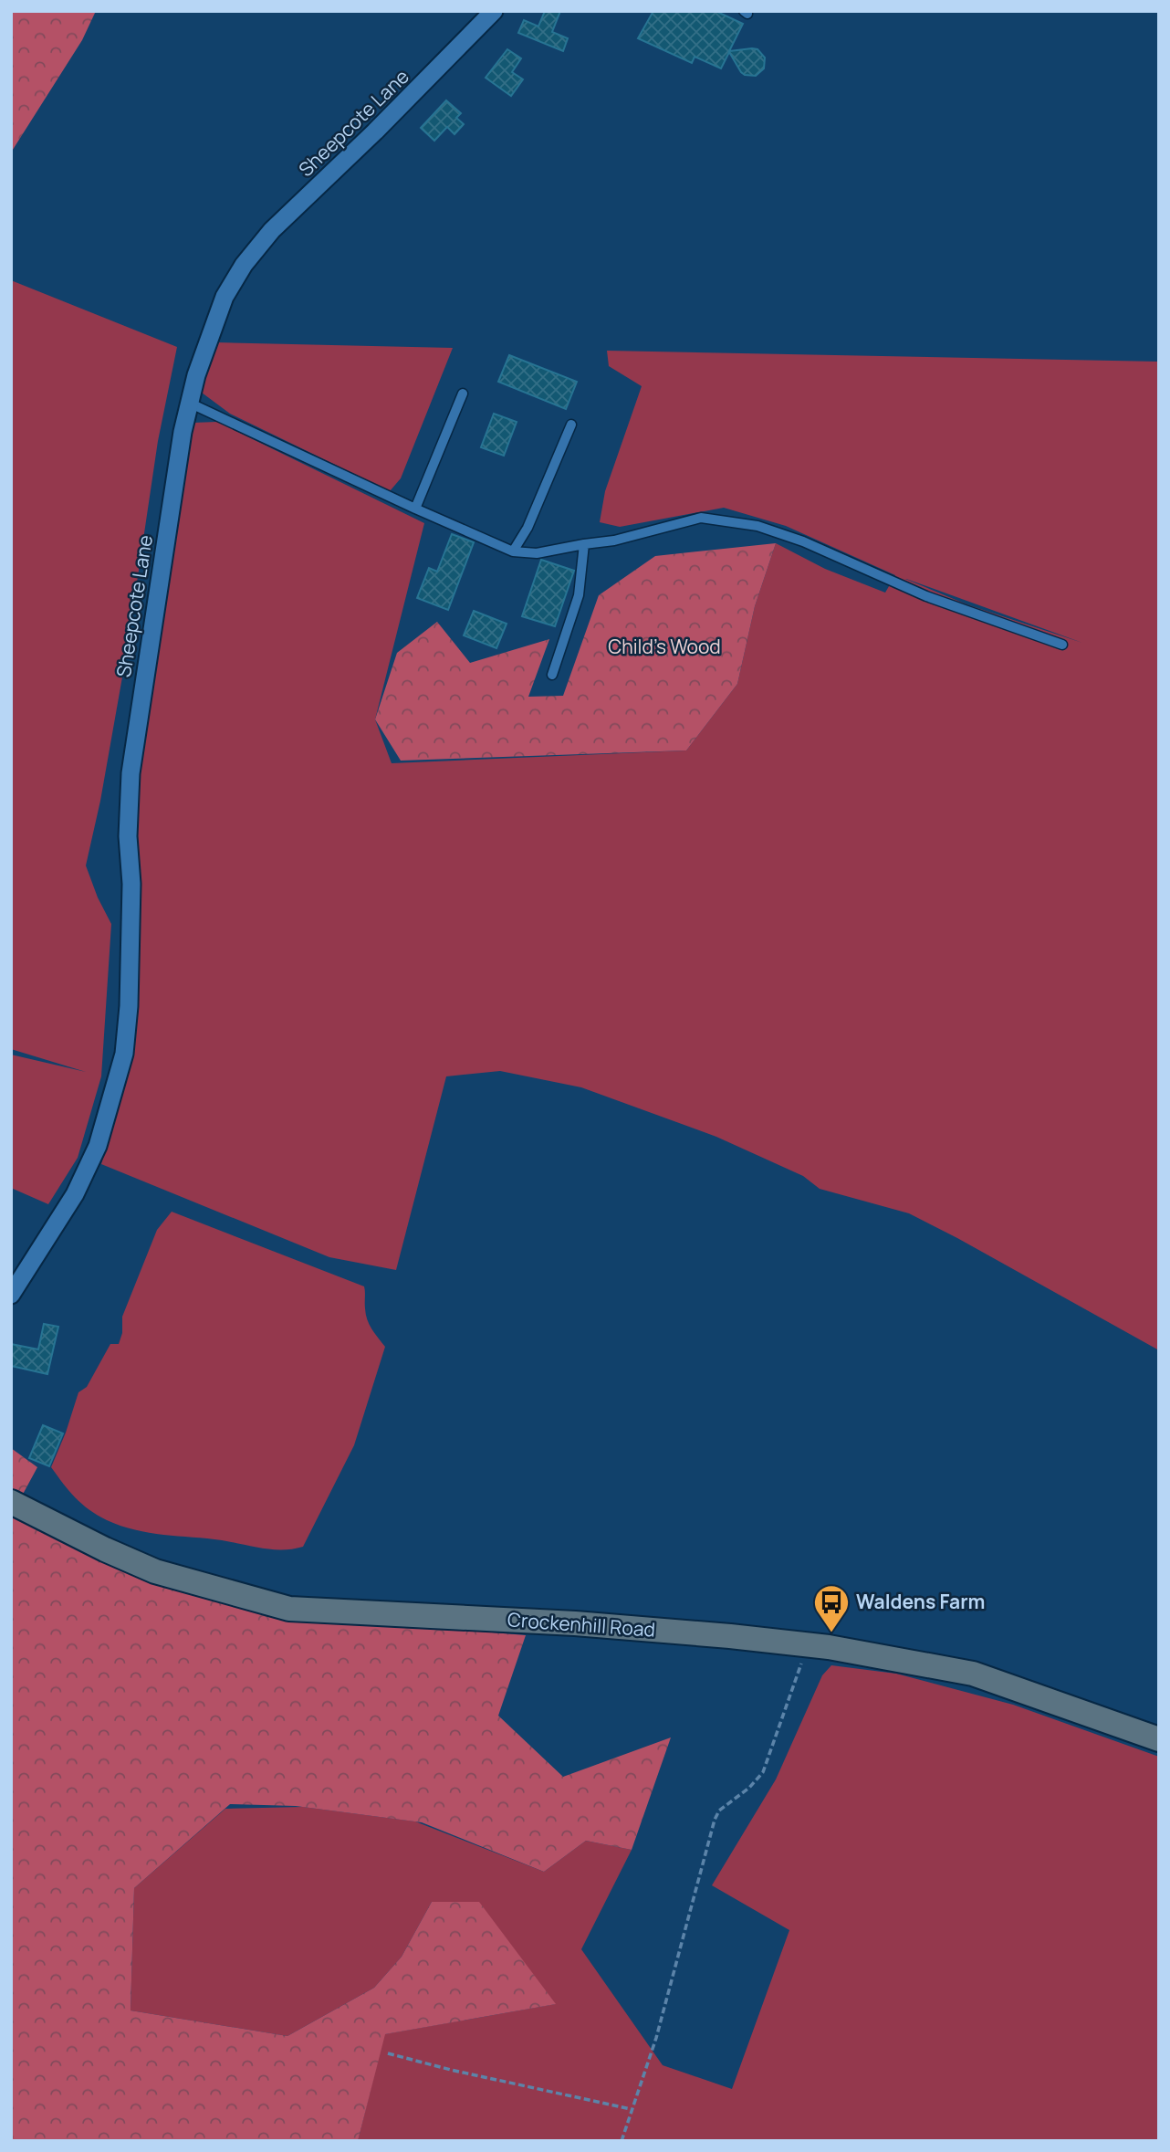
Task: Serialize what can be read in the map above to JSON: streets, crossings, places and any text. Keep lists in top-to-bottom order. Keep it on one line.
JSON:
{"streets":{"main road":["Crockenhill Road"],"street":["Sheepcote Lane"]},"parks":["Child's Wood"],"places":{"bus stop":["Waldens Farm"]}}
